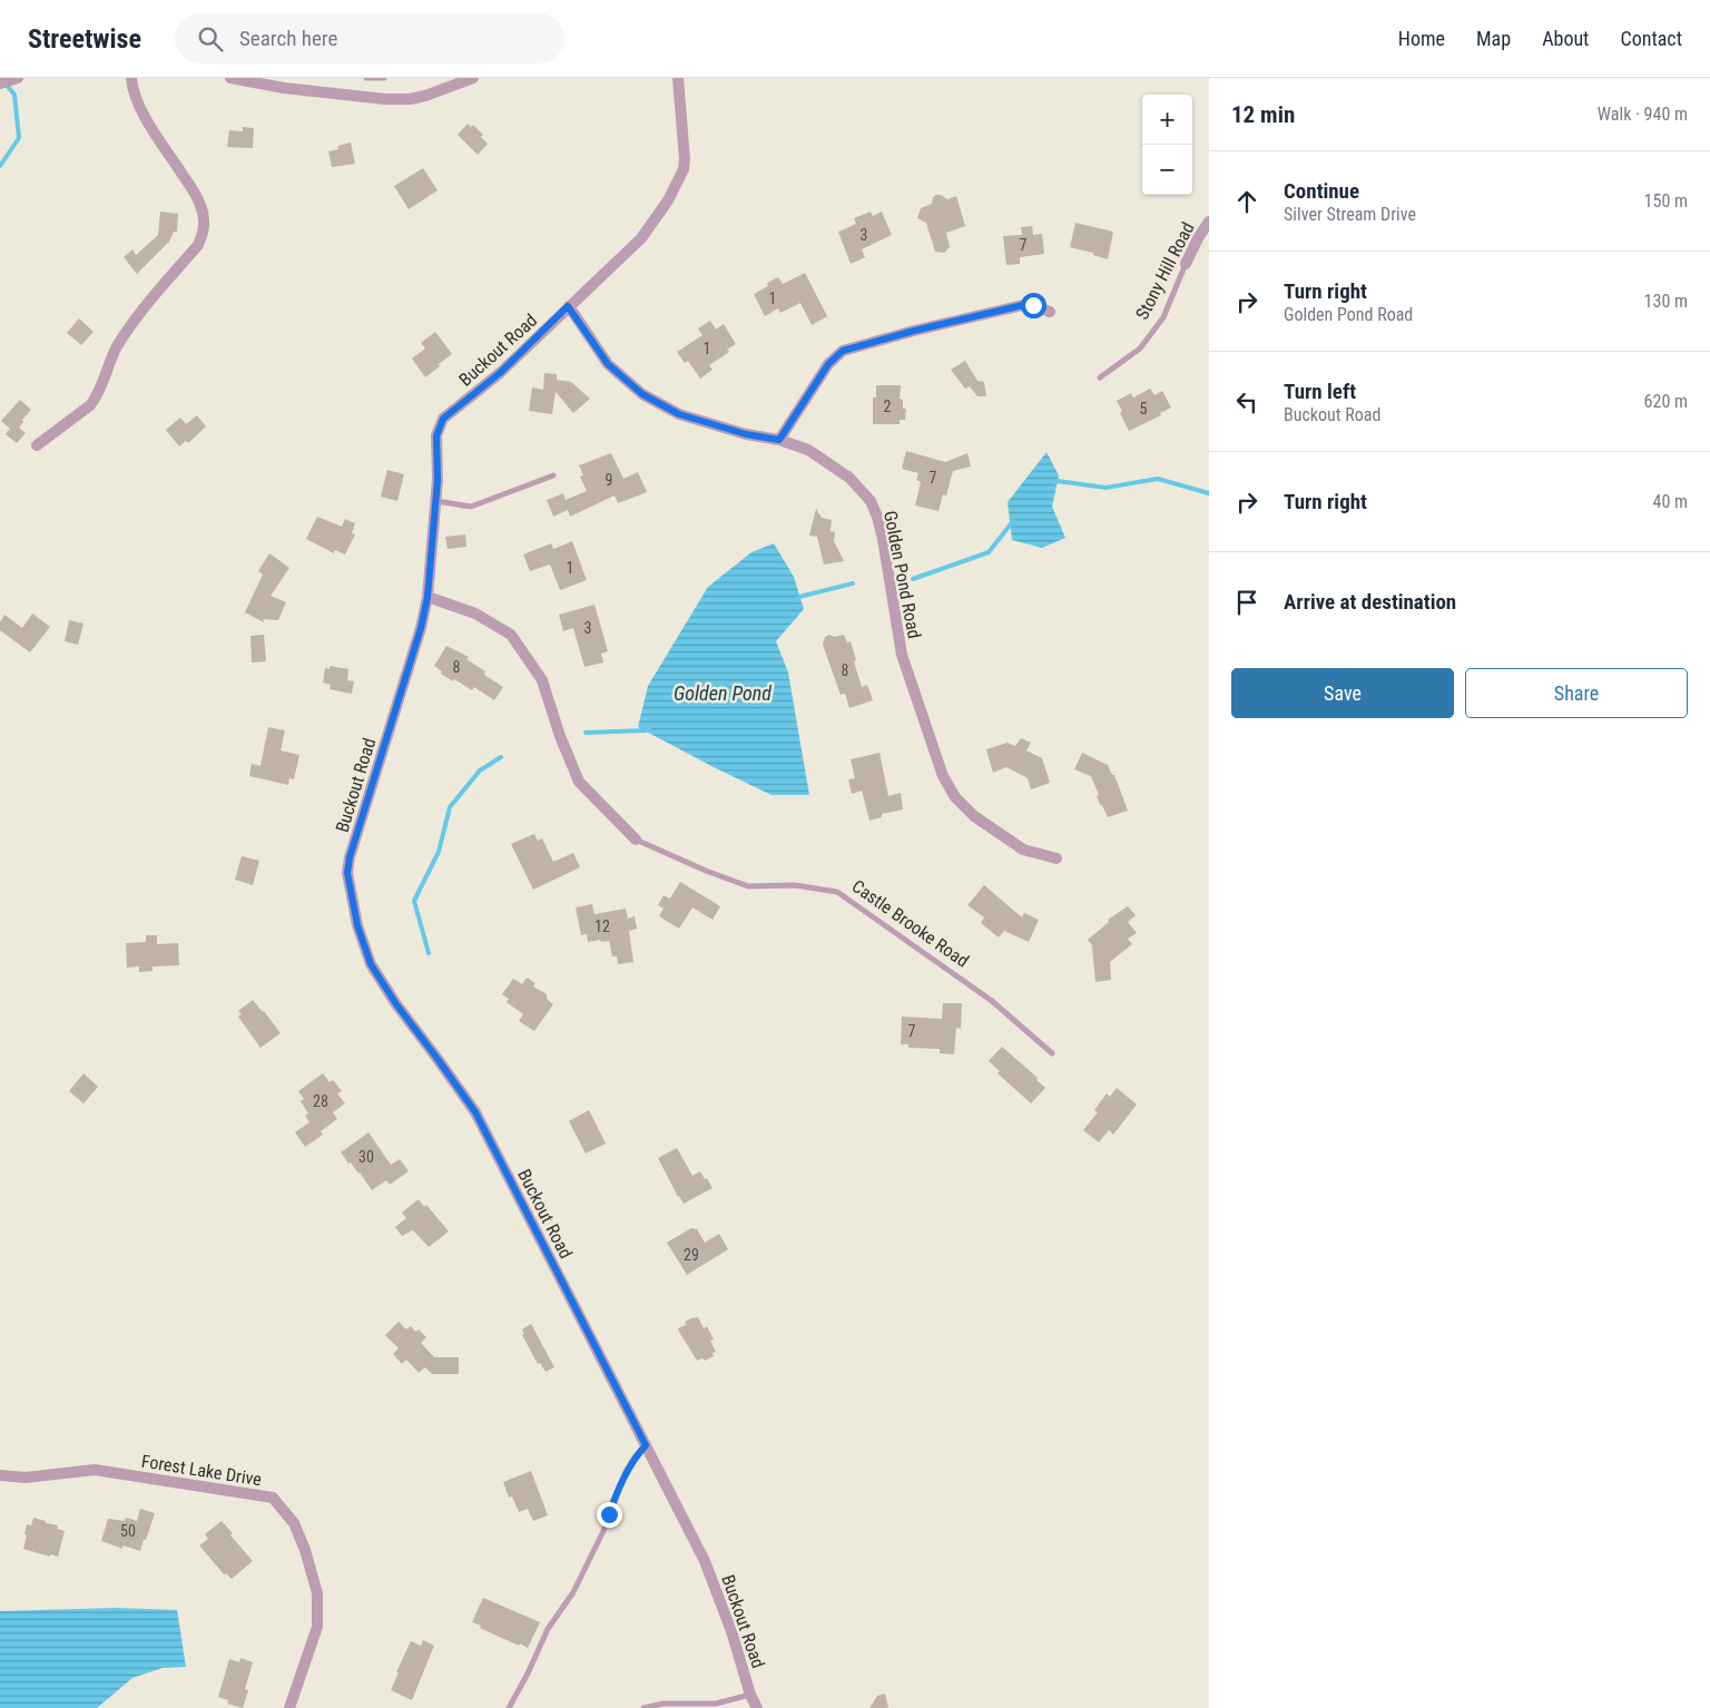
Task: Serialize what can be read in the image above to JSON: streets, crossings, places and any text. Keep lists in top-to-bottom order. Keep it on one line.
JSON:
{"streets":{"street":["Stony Hill Road","Buckout Road","Golden Pond Road","Castle Brooke Road","Forest Lake Drive"]},"crossings":[["Buckout Road","Golden Pond Road"],["Buckout Road","Castle Brooke Road"]],"water":["Golden Pond"],"house_numbers":["3","7","1","1","2","5","7","9","1","3","8","8","12","7","28","30","29","50"],"page":{"header":"Streetwise","search":"Search here","nav":["Home","Map","About","Contact"],"heading":["12 min","Walk · 940 m"],"map_buttons":["+","−"],"list":[["Continue","Silver Stream Drive","150 m"],["Turn right","Golden Pond Road","130 m"],["Turn left","Buckout Road","620 m"],["Turn right","40 m"],"Arrive at destination"],"buttons":["Save","Share"]}}
